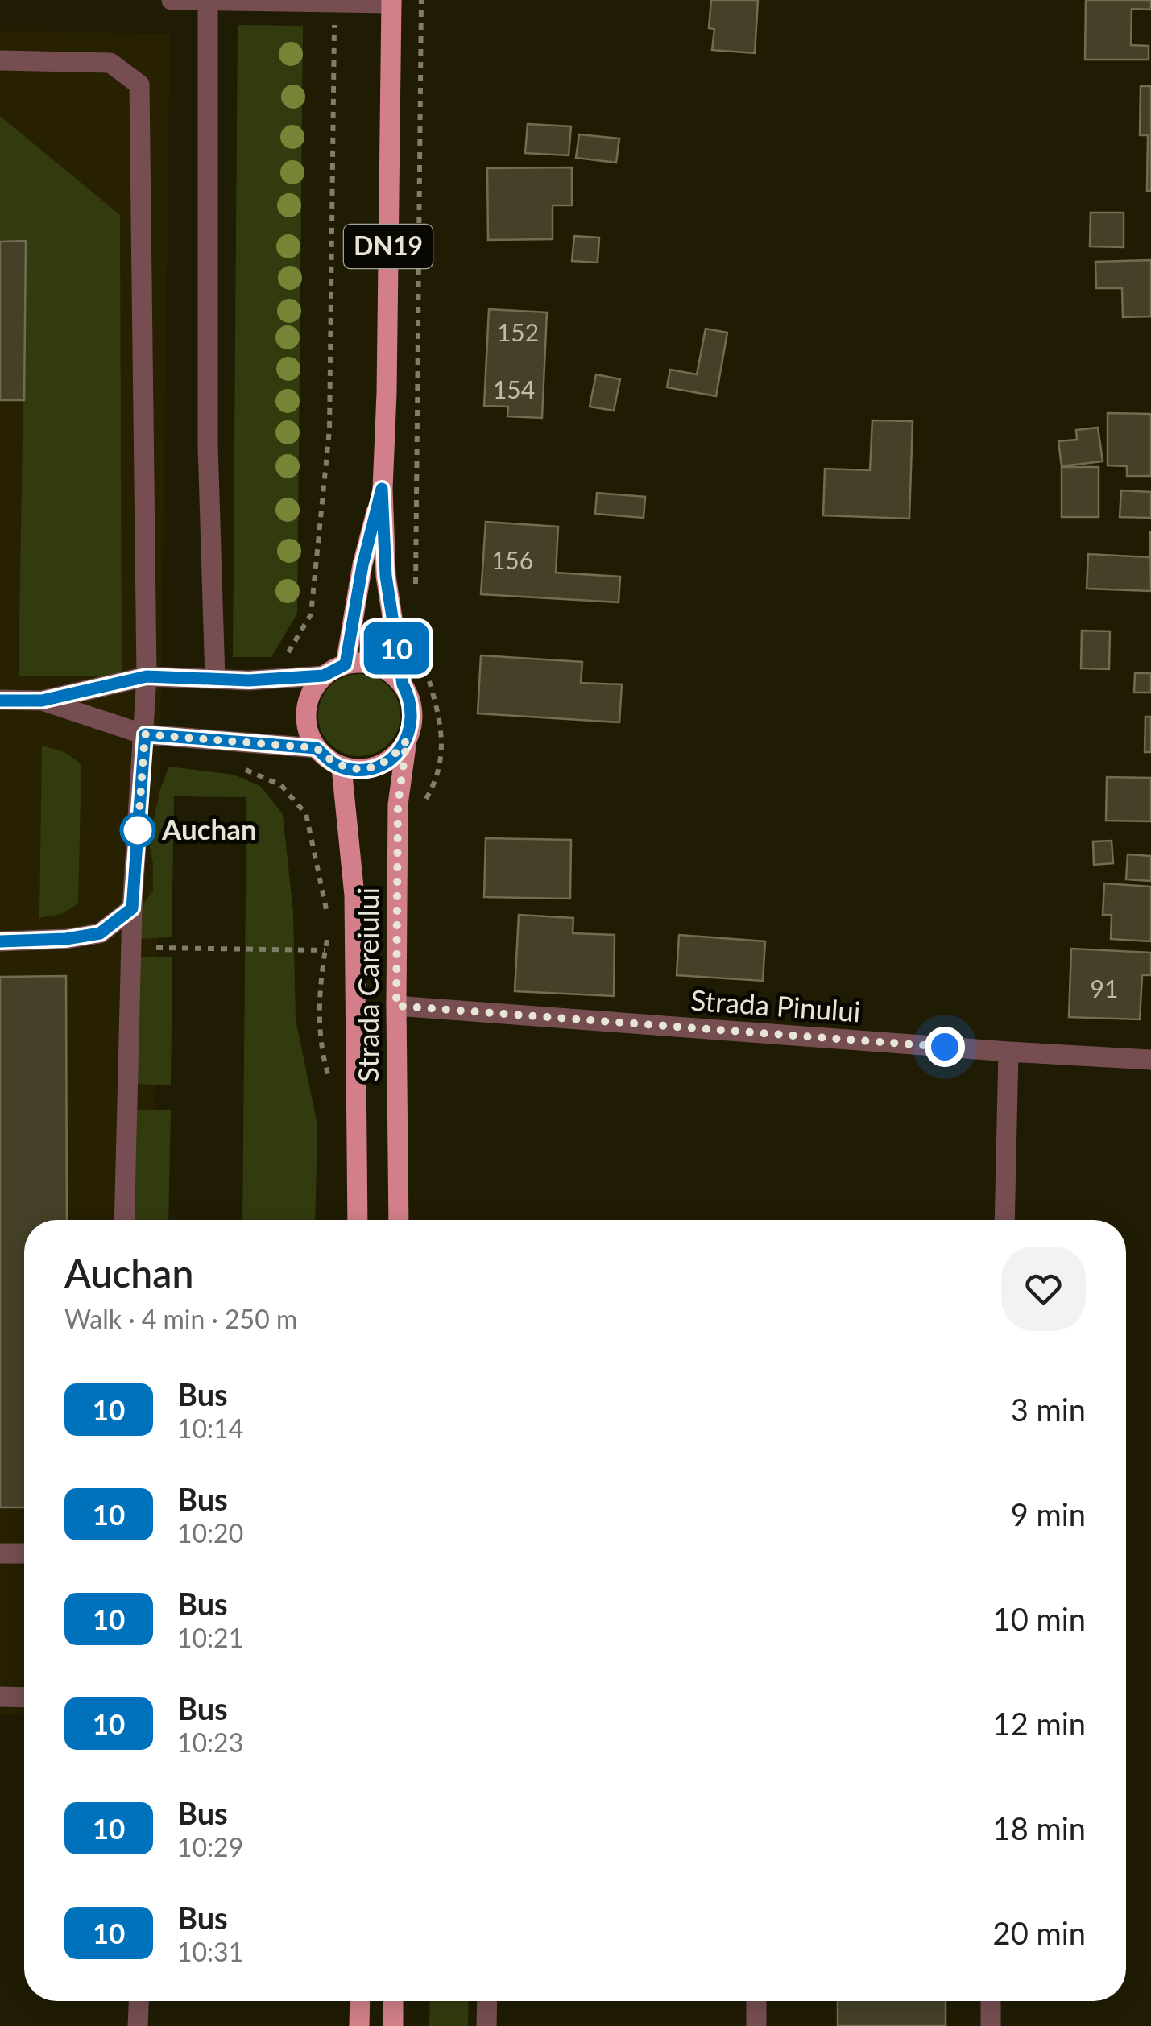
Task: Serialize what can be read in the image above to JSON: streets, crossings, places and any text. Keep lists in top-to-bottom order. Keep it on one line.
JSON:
{"streets":{"main road":["DN19","Strada Careiului"],"street":["Strada Pinului"]},"crossings":[["DN19","Strada Careiului"],["Strada Careiului","Strada Pinului"]],"places":["Auchan"],"lines":["bus line 10"],"house_numbers":["152","154","156","91"],"page":{"on_map":"10","heading":["Auchan","Walk · 4 min · 250 m"],"list":[{"mark":"10","name":"Bus","note":"10:14","value":"3 min"},{"mark":"10","name":"Bus","note":"10:20","value":"9 min"},{"mark":"10","name":"Bus","note":"10:21","value":"10 min"},{"mark":"10","name":"Bus","note":"10:23","value":"12 min"},{"mark":"10","name":"Bus","note":"10:29","value":"18 min"},{"mark":"10","name":"Bus","note":"10:31","value":"20 min"}]}}
